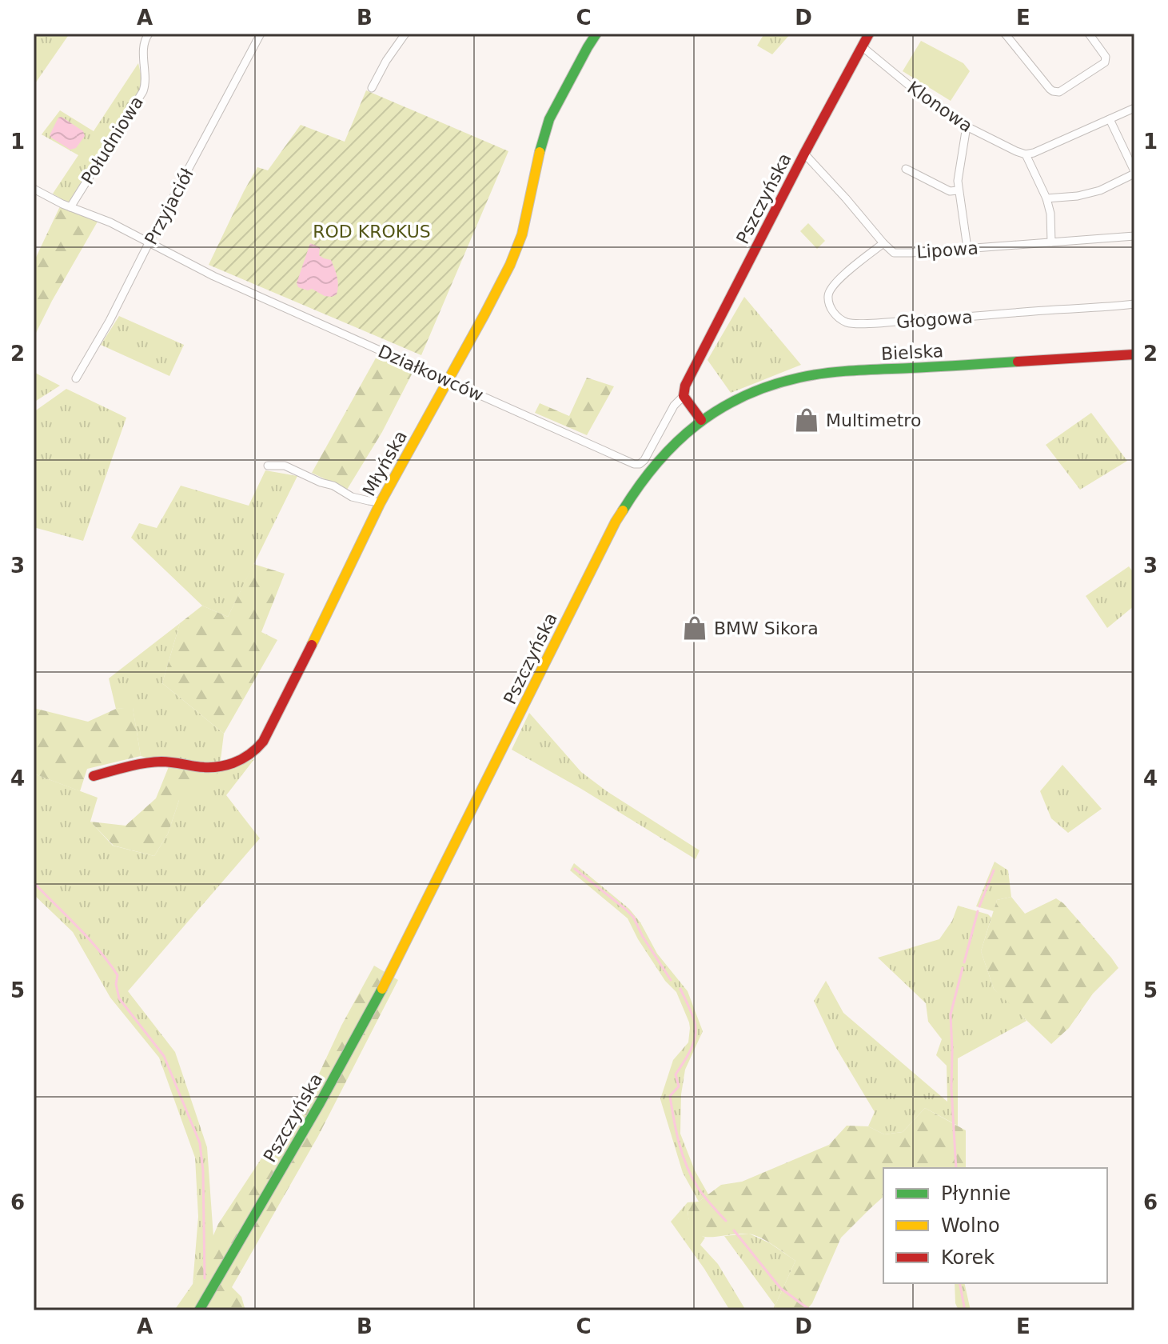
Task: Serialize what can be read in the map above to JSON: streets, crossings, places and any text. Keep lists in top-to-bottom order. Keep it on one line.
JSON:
{"streets":{"main road":["Pszczyńska","Bielska","Młyńska"],"street":["Klonowa","Południowa","Przyjaciół","Lipowa","Głogowa","Działkowców"]},"crossings":[["Klonowa","Pszczyńska"],["Południowa","Działkowców"],["Pszczyńska","Bielska"],["Pszczyńska","Działkowców"],["Przyjaciół","Działkowców"],["Lipowa","Głogowa"],["Działkowców","Młyńska"]],"parks":["ROD KROKUS"],"places":{"shop":["Multimetro","BMW Sikora"]},"legend":["Płynnie","Wolno","Korek"],"grid":{"columns":["A","B","C","D","E"],"rows":["1","2","3","4","5","6"]}}
